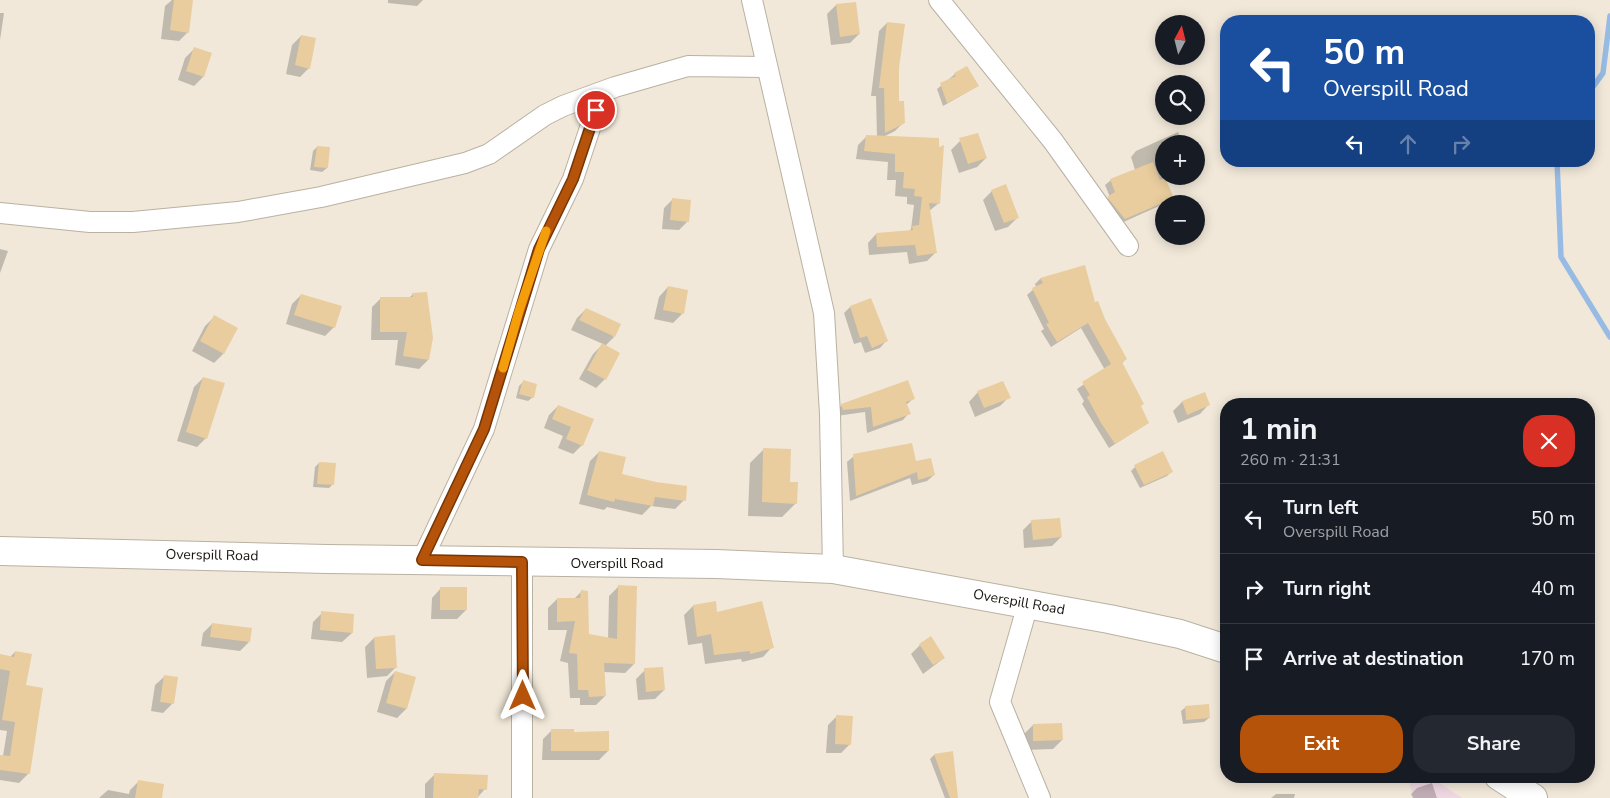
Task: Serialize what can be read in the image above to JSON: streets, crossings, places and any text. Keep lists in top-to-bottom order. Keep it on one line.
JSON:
{"streets":{"street":["Overspill Road"]},"north":"top","page":{"map_buttons":["+","−"],"turn":["50 m","Overspill Road"],"heading":["1 min","260 m · 21:31"],"list":[{"name":"Turn left","note":"Overspill Road","value":"50 m"},{"name":"Turn right","value":"40 m"},{"name":"Arrive at destination","value":"170 m"}],"buttons":["Exit","Share"]}}
